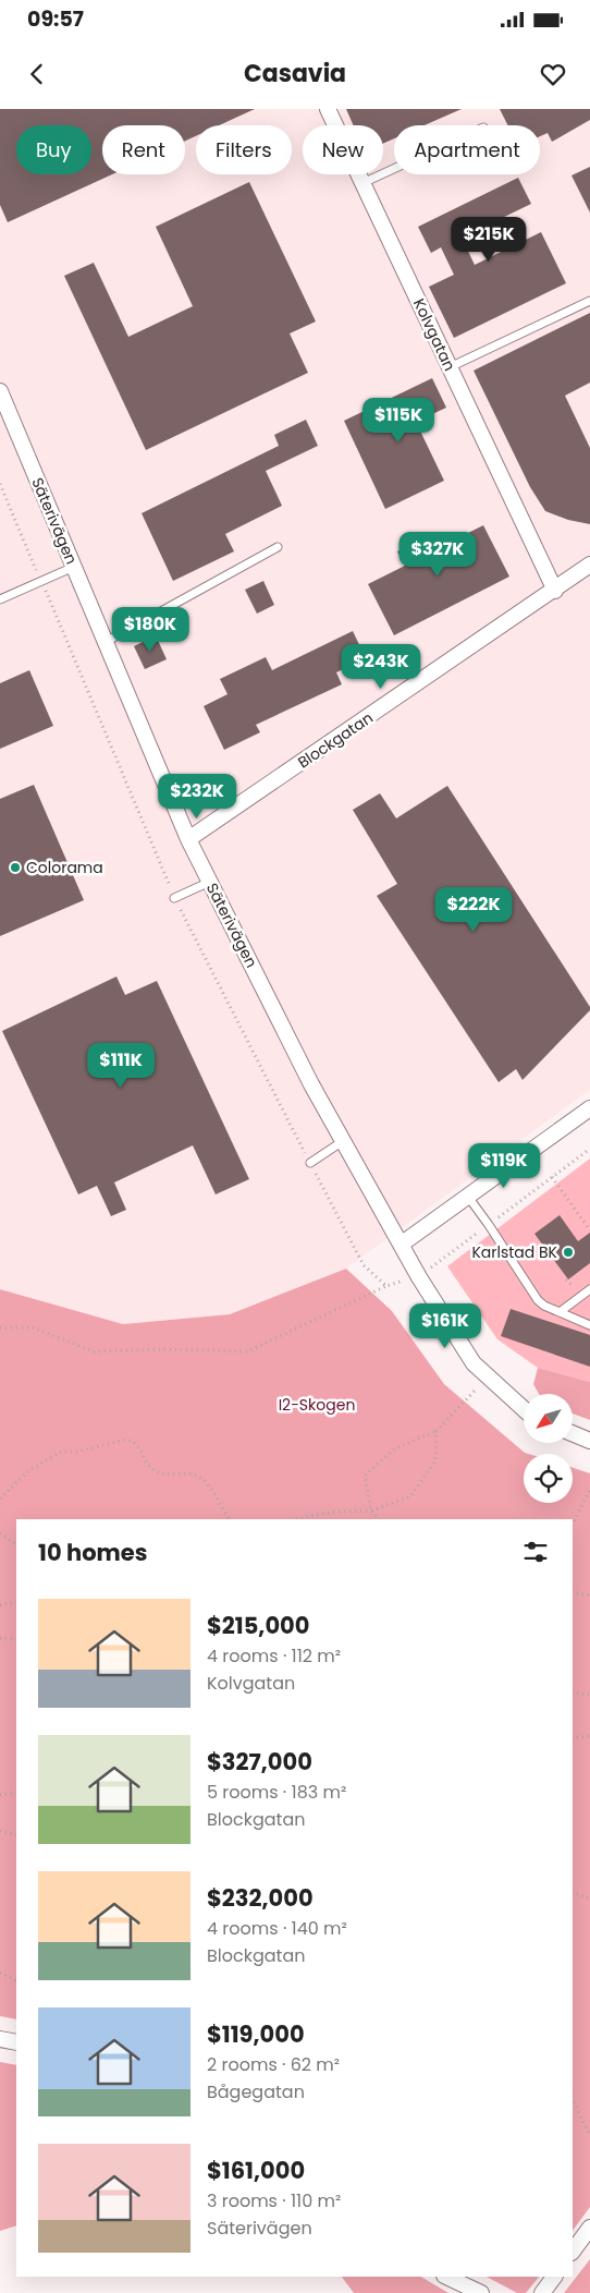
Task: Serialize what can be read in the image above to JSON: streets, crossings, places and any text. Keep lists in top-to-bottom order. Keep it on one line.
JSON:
{"streets":{"street":["Kolvgatan","Säterivägen","Blockgatan"]},"crossings":[["Kolvgatan","Blockgatan"],["Säterivägen","Blockgatan"]],"parks":["I2-Skogen"],"places":["Colorama","Karlstad BK"],"north":"bottom left","page":{"status":"09:57","header":"Casavia","chip":["Buy","Rent","Filters","New","Apartment"],"price":["$215K","$115K","$327K","$180K","$243K","$232K","$222K","$111K","$119K","$161K"],"heading":"10 homes","list":[{"name":"$215,000","note":"4 rooms · 112 m² · Kolvgatan"},{"name":"$327,000","note":"5 rooms · 183 m² · Blockgatan"},{"name":"$232,000","note":"4 rooms · 140 m² · Blockgatan"},{"name":"$119,000","note":"2 rooms · 62 m² · Bågegatan"},{"name":"$161,000","note":"3 rooms · 110 m² · Säterivägen"}]}}
